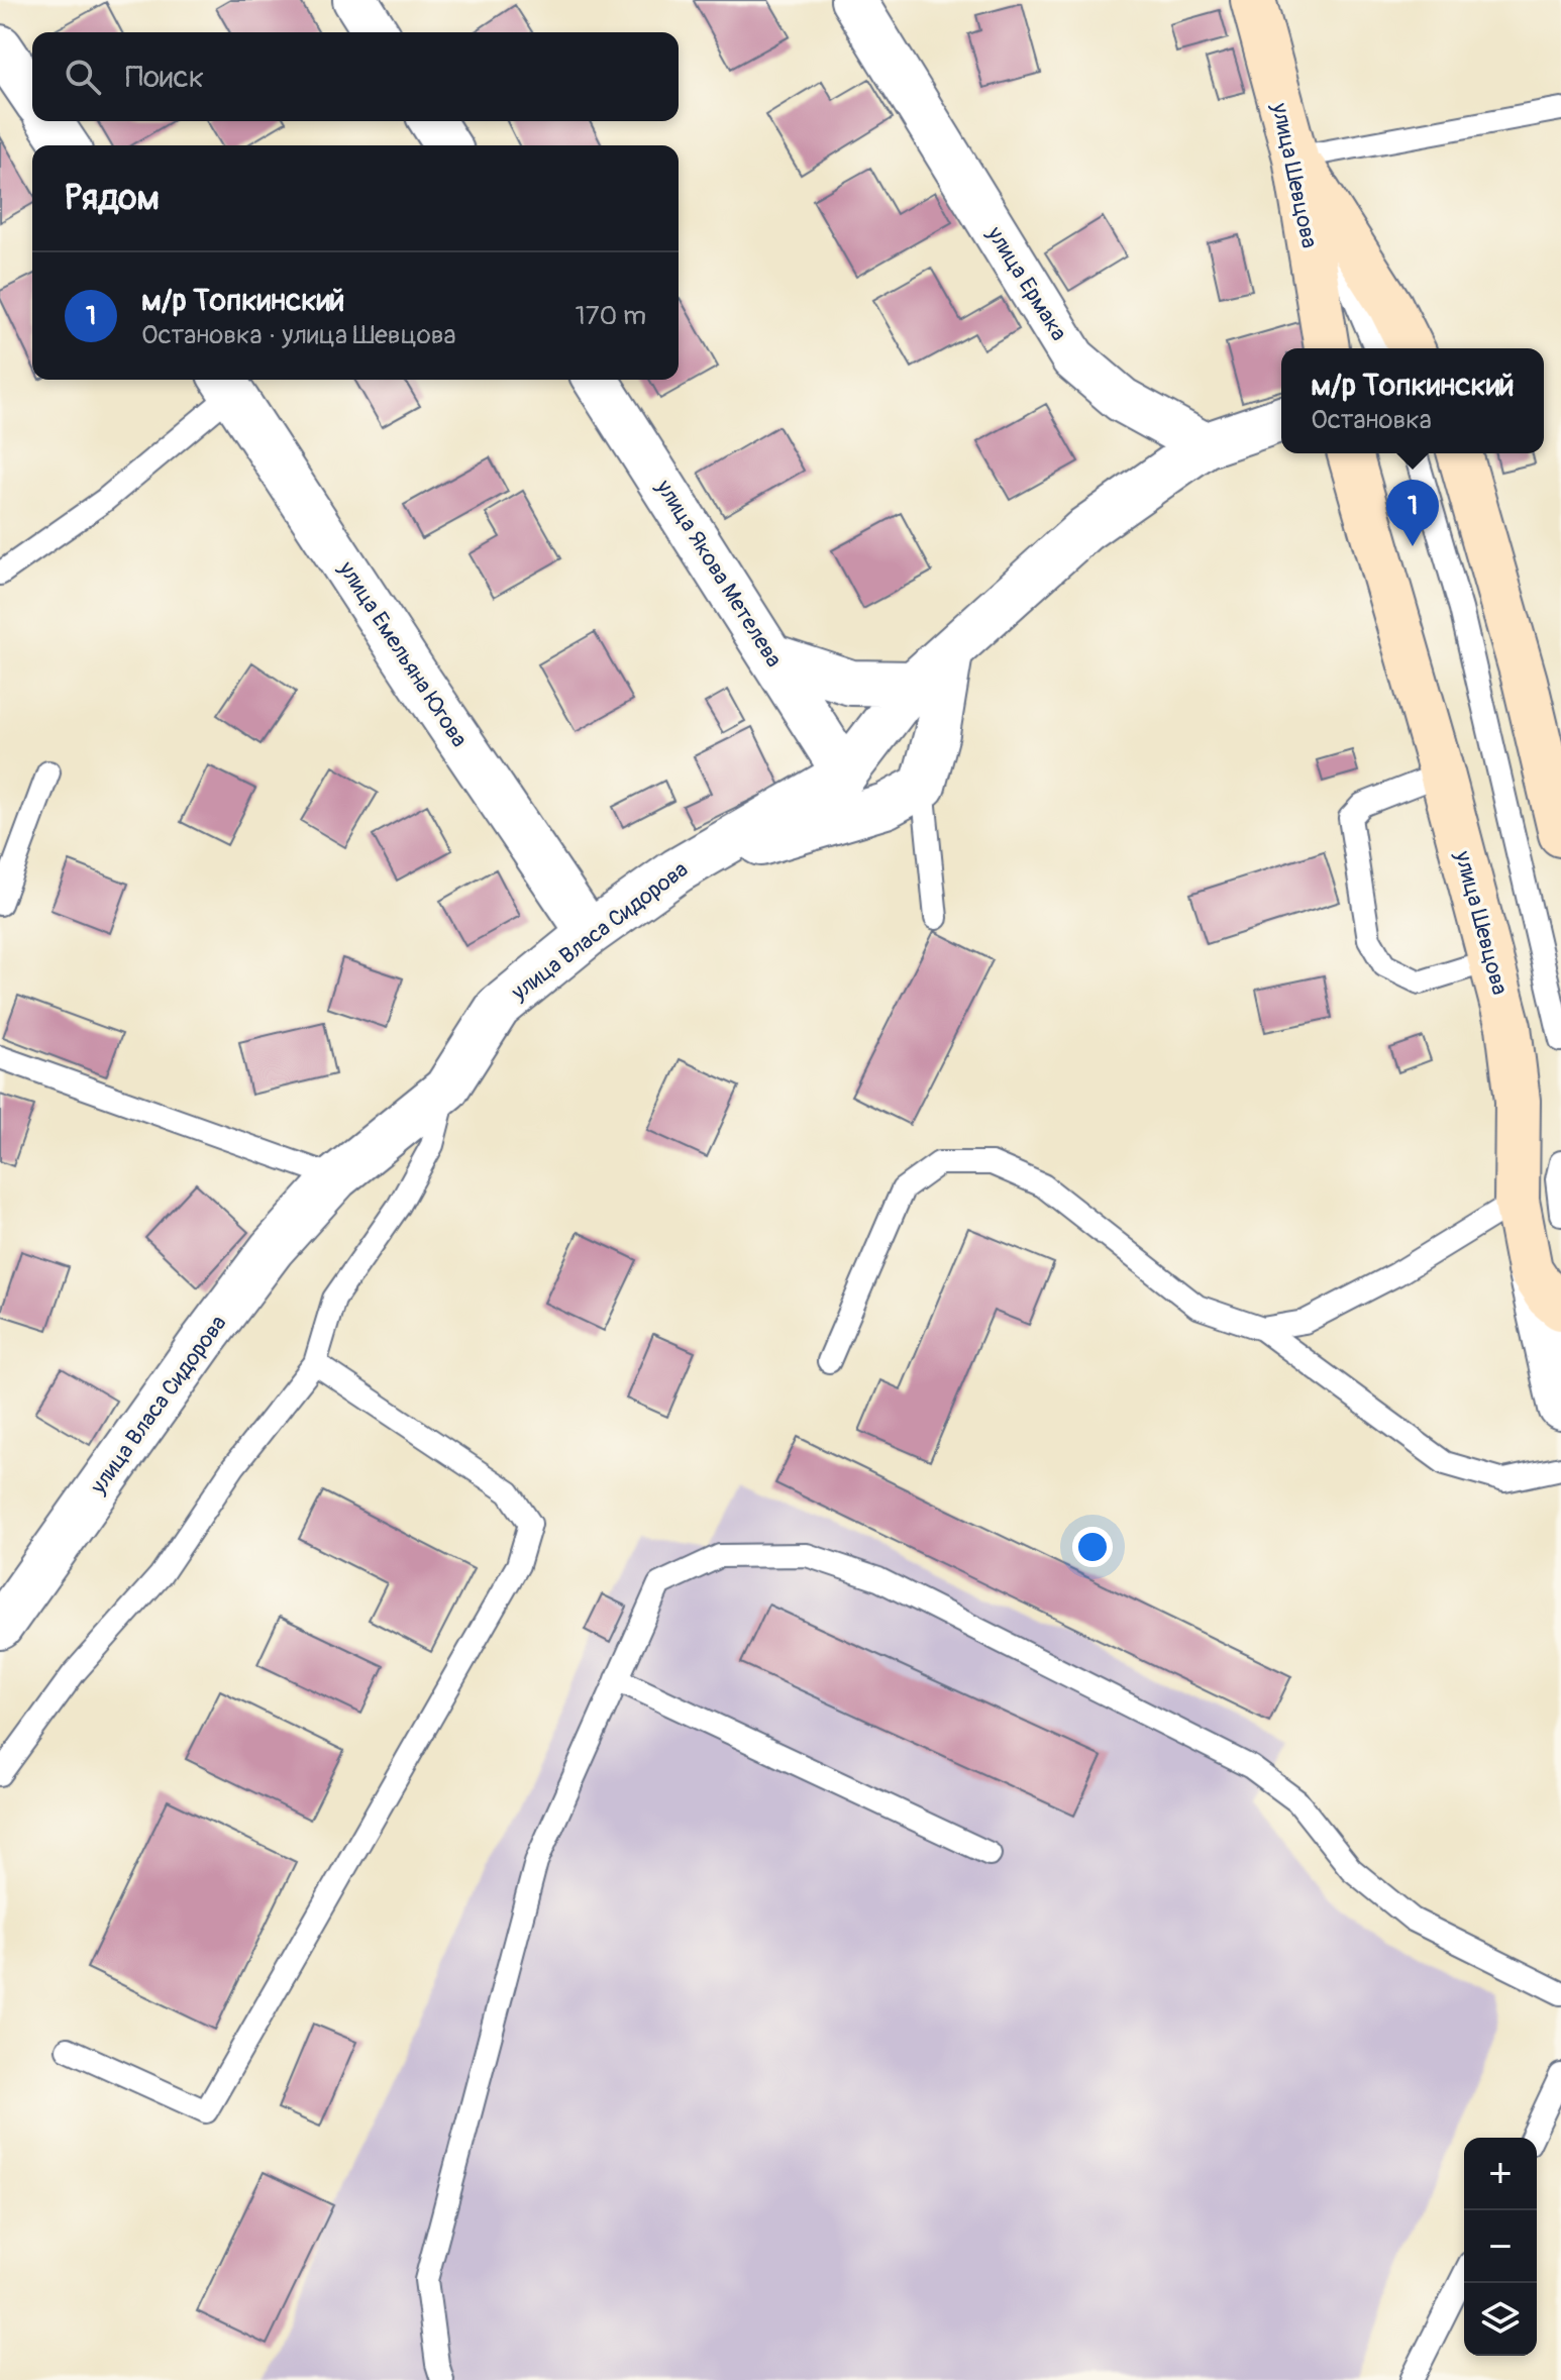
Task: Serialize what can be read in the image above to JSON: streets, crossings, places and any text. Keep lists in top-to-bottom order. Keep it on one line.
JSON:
{"streets":{"main road":["улица Шевцова"],"street":["улица Ермака","улица Якова Метелева","улица Емельяна Югова","улица Власа Сидорова"]},"crossings":[["улица Ермака","улица Власа Сидорова"],["улица Якова Метелева","улица Власа Сидорова"],["улица Емельяна Югова","улица Власа Сидорова"]],"page":{"search":"Поиск","heading":"Рядом","list":[{"mark":"1","name":"м/р Топкинский","note":"Остановка · улица Шевцова","value":"170 m"}],"popup":["м/р Топкинский","Остановка"],"pins":"1","map_buttons":["+","−"]}}
